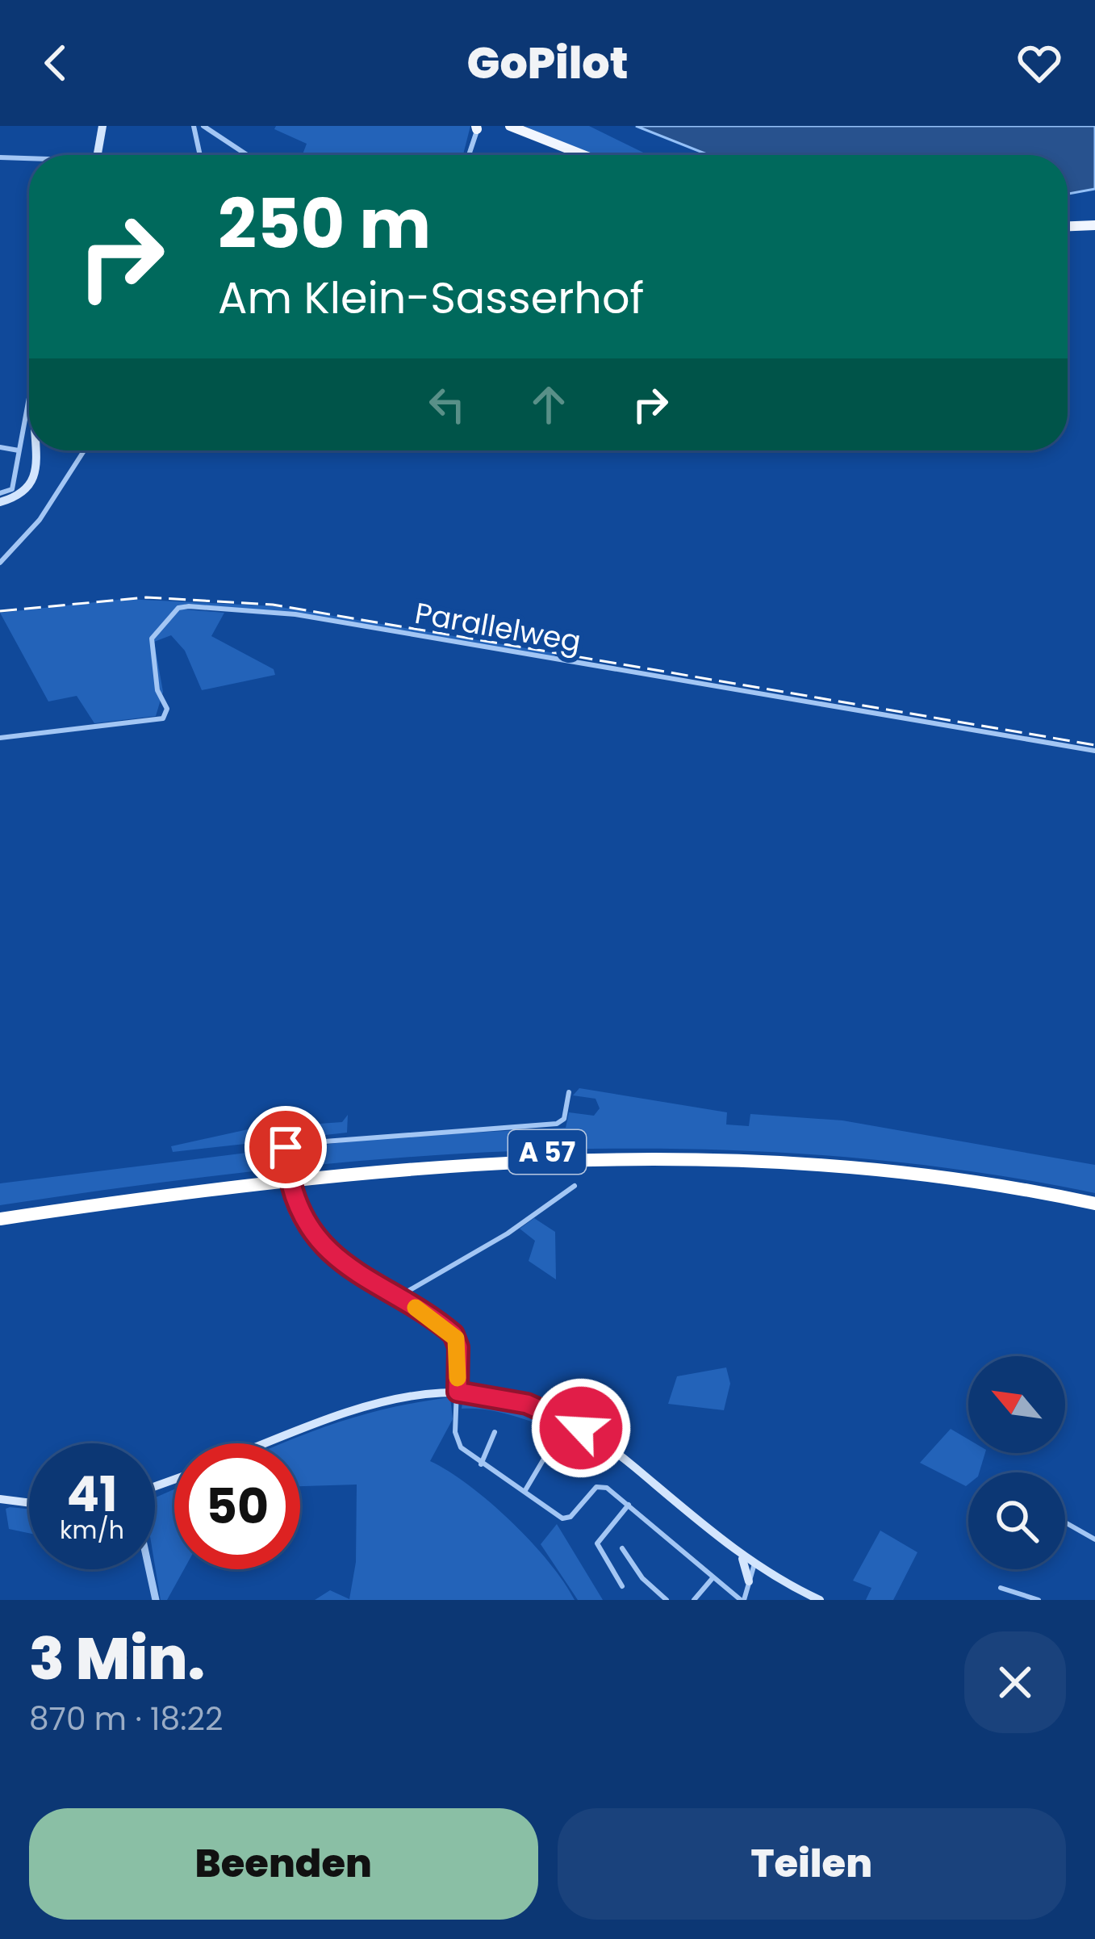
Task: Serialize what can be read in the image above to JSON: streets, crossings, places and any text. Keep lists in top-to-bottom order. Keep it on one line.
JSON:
{"streets":{"highway":["A 57"],"street":["Parallelweg"]},"north":"top left","page":{"header":"GoPilot","turn":["250 m","Am Klein-Sasserhof"],"speed":"41 km/h","limit":"50","heading":["3 Min.","870 m · 18:22"],"buttons":["Beenden","Teilen"]}}
